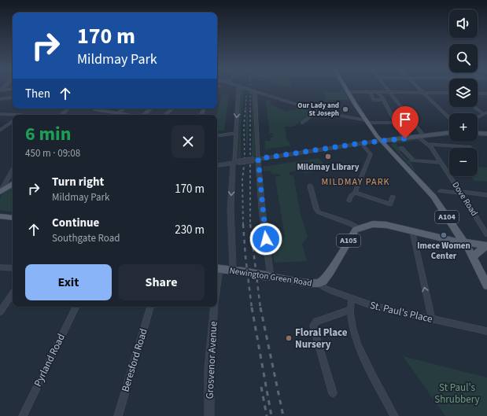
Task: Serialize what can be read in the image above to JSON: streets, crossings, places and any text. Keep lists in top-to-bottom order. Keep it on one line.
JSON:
{"streets":{"main road":["A104","A105","Newington Green Road"],"street":["Dove Road","St. Paul's Place","Pyrland Road","Beresford Road","Grosvenor Avenue"]},"crossings":[["A104","A105"],["A105","Newington Green Road"],["Newington Green Road","St. Paul's Place"]],"districts":["MILDMAY PARK"],"parks":["St Paul's Shrubbery"],"places":["Our Lady and St Joseph","Mildmay Library","Imece Women Center","Floral Place Nursery"],"page":{"map_buttons":["+","−"],"turn":["170 m","Mildmay Park"],"then":"Then","heading":["6 min","450 m · 09:08"],"list":[{"name":"Turn right","note":"Mildmay Park","value":"170 m"},{"name":"Continue","note":"Southgate Road","value":"230 m"}],"buttons":["Exit","Share"]}}
